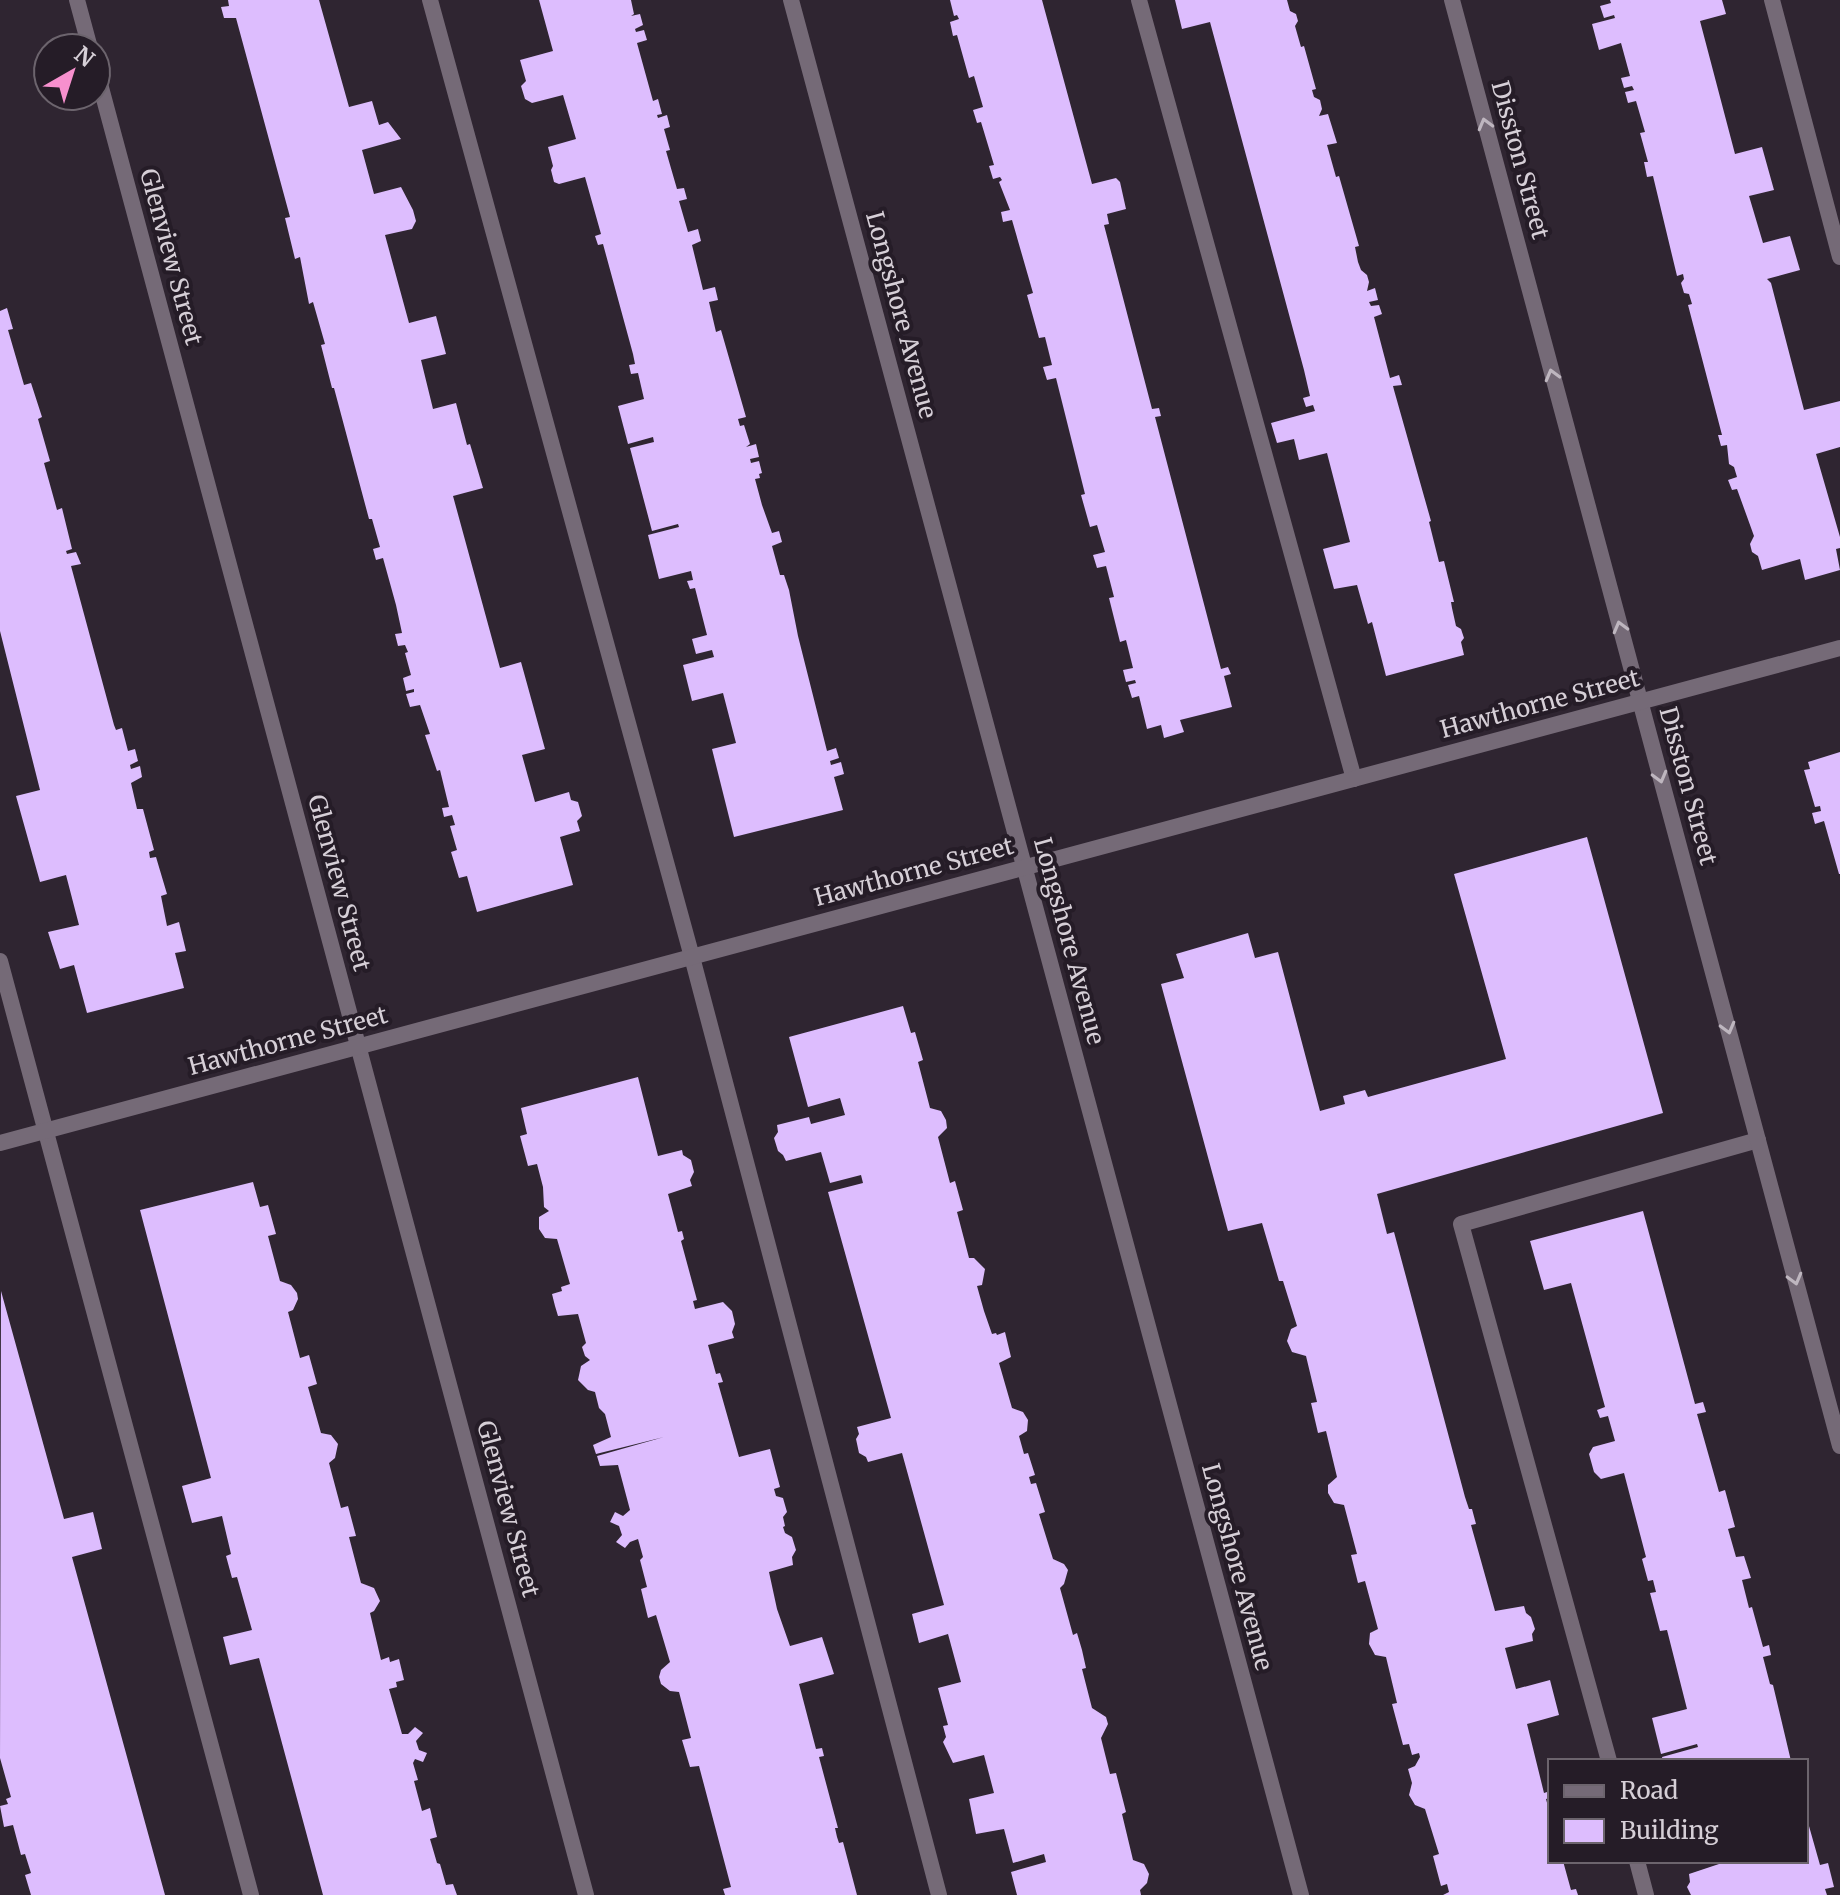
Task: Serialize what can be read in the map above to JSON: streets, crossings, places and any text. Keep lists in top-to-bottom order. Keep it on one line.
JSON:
{"streets":{"street":["Disston Street","Glenview Street","Longshore Avenue","Hawthorne Street"]},"crossings":[["Disston Street","Hawthorne Street"],["Glenview Street","Hawthorne Street"],["Longshore Avenue","Hawthorne Street"]],"legend":["Road","Building"],"north":"top right"}
